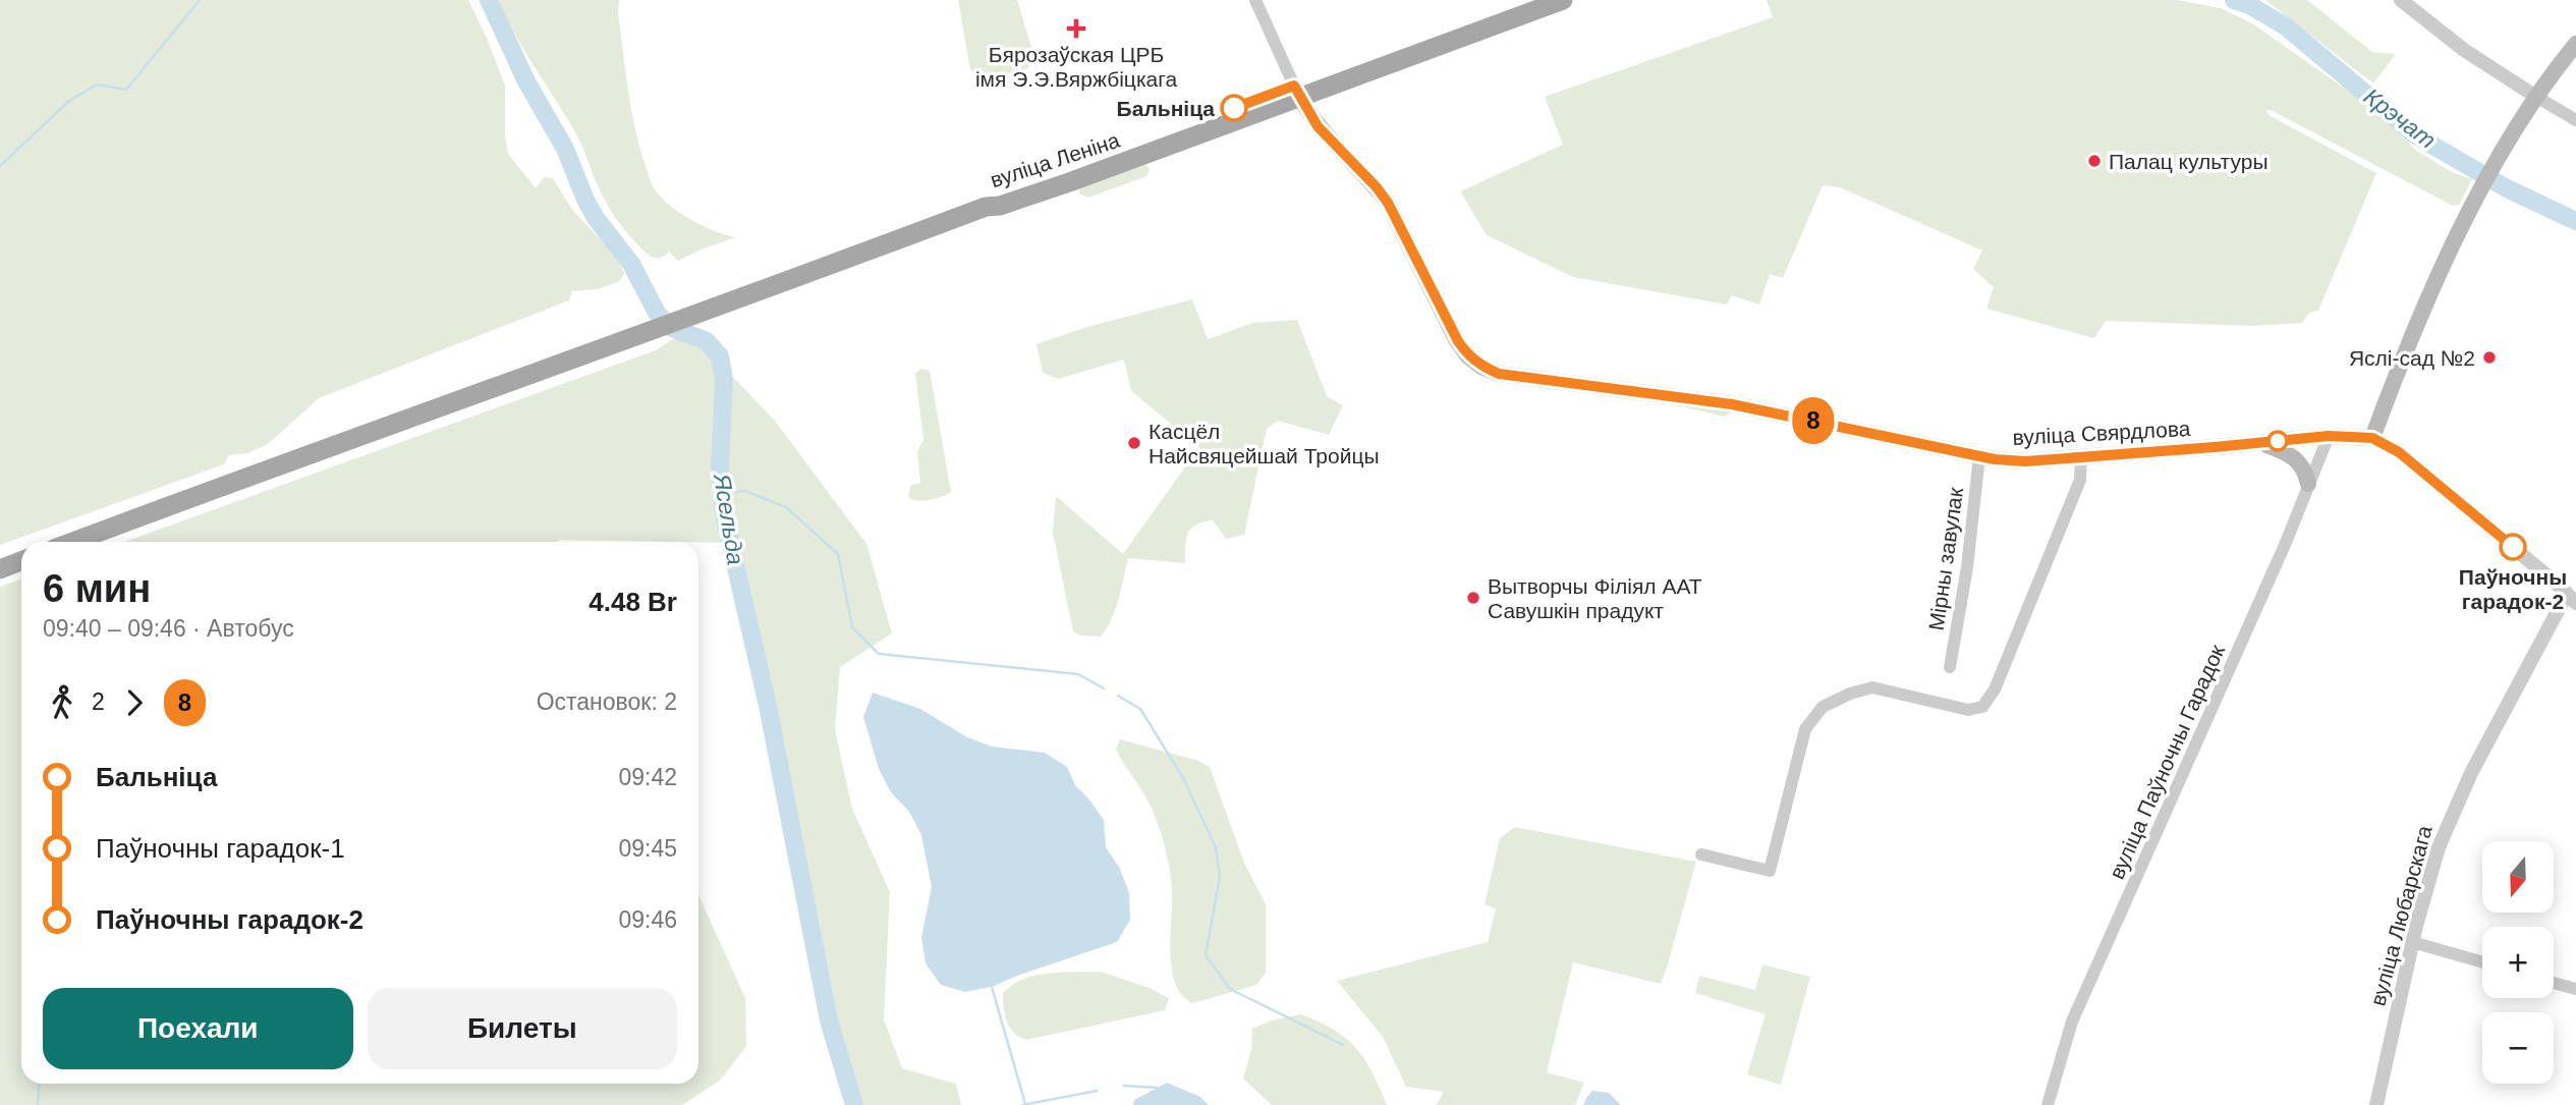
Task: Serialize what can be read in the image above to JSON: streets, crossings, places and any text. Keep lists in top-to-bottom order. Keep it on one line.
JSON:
{"streets":{"main road":["вуліца Леніна","вуліца Свярдлова"],"street":["Мірны завулак","вуліца Паўночны Гарадок","вуліца Любарскага"]},"crossings":[["вуліца Леніна","вуліца Свярдлова"],["вуліца Свярдлова","Мірны завулак"],["вуліца Свярдлова","вуліца Паўночны Гарадок"],["вуліца Свярдлова","вуліца Любарскага"]],"water":["Крэчат","Ясельда"],"places":{"health":["Бярозаўская ЦРБ імя Э.Э.Вяржбіцкага"],"other":["Бальніца","Палац культуры","Яслі-сад №2","Касцёл Найсвяцейшай Тройцы","Паўночны гарадок-2","Вытворчы Філіял ААТ Савушкін прадукт"]},"lines":["bus line 8"],"north":"bottom","page":{"on_map":"8","heading":["6 мин","09:40 – 09:46 · Автобус","4.48 Br"],"legs":["2","8","Остановок: 2"],"list":[{"name":"Бальніца","value":"09:42"},{"name":"Паўночны гарадок-1","value":"09:45"},{"name":"Паўночны гарадок-2","value":"09:46"}],"map_buttons":["+","−"],"buttons":["Поехали","Билеты"]}}
